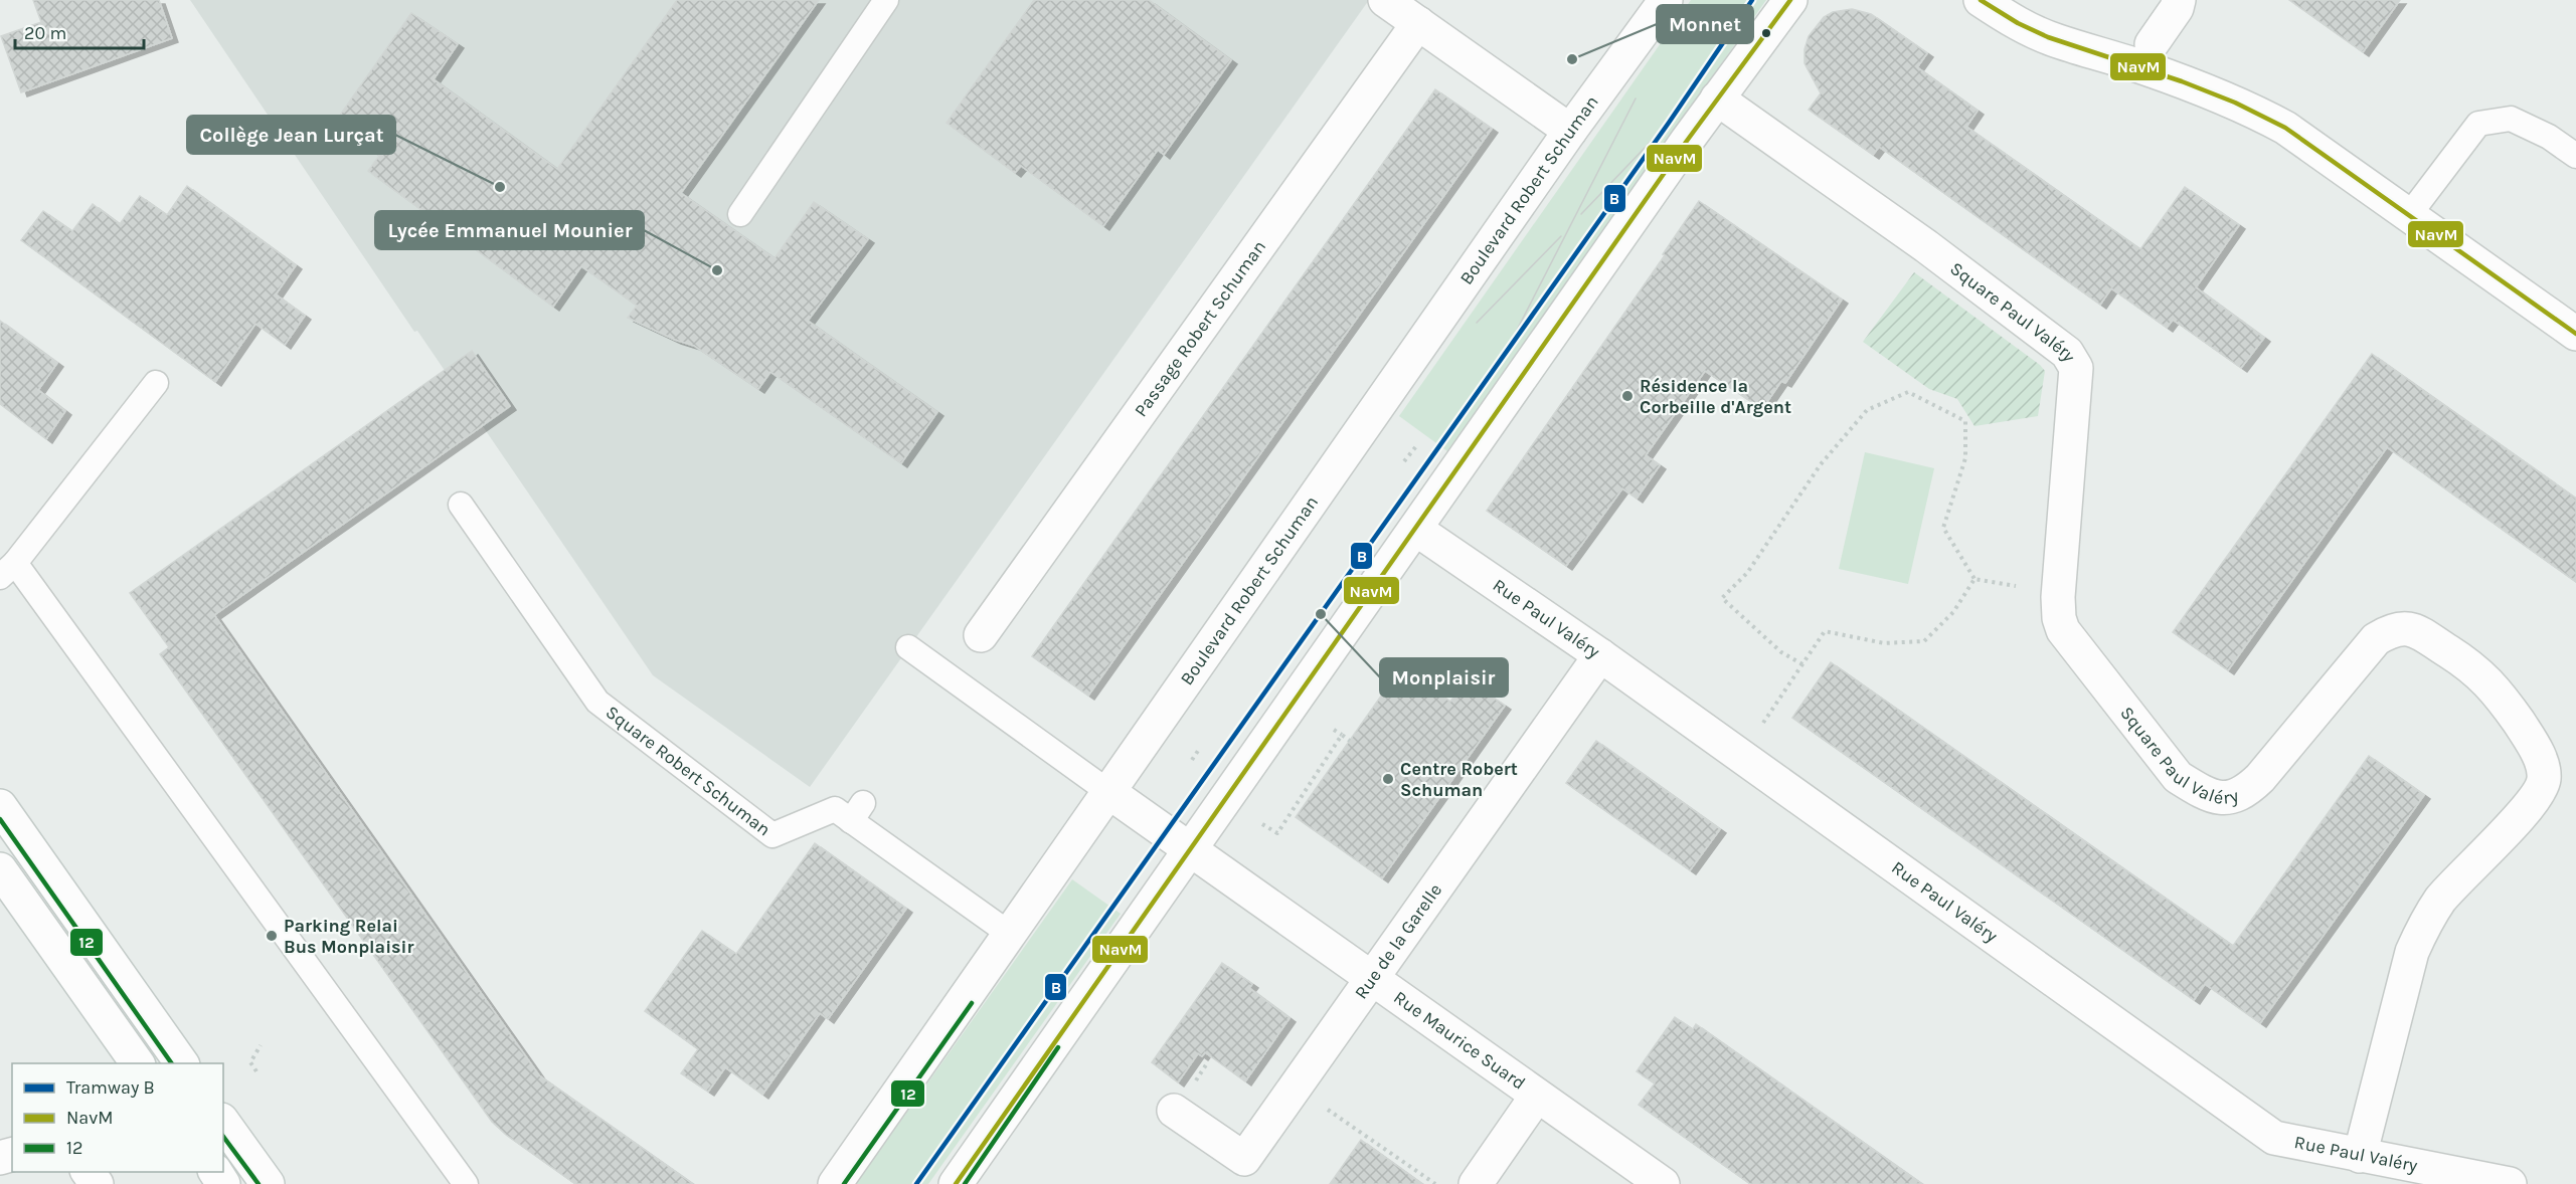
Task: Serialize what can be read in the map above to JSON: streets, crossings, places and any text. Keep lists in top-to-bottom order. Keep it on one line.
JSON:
{"streets":{"street":["Boulevard Robert Schuman","Square Paul Valéry","Passage Robert Schuman","Rue Paul Valéry","Rue de la Garelle","Rue Maurice Suard"],"lane":["Square Robert Schuman"]},"crossings":[["Boulevard Robert Schuman","Square Robert Schuman"],["Boulevard Robert Schuman","Rue Maurice Suard"],["Square Paul Valéry","Rue Paul Valéry"],["Rue Paul Valéry","Rue de la Garelle"],["Rue de la Garelle","Rue Maurice Suard"]],"places":["Monnet","Collège Jean Lurçat","Lycée Emmanuel Mounier","Résidence la Corbeille d'Argent","Monplaisir","Centre Robert Schuman","Parking Relai Bus Monplaisir"],"lines":["tram line B","transit line NavM","transit line 12"],"legend":["Tramway B","NavM","12"],"scale_bar":"20 m"}
